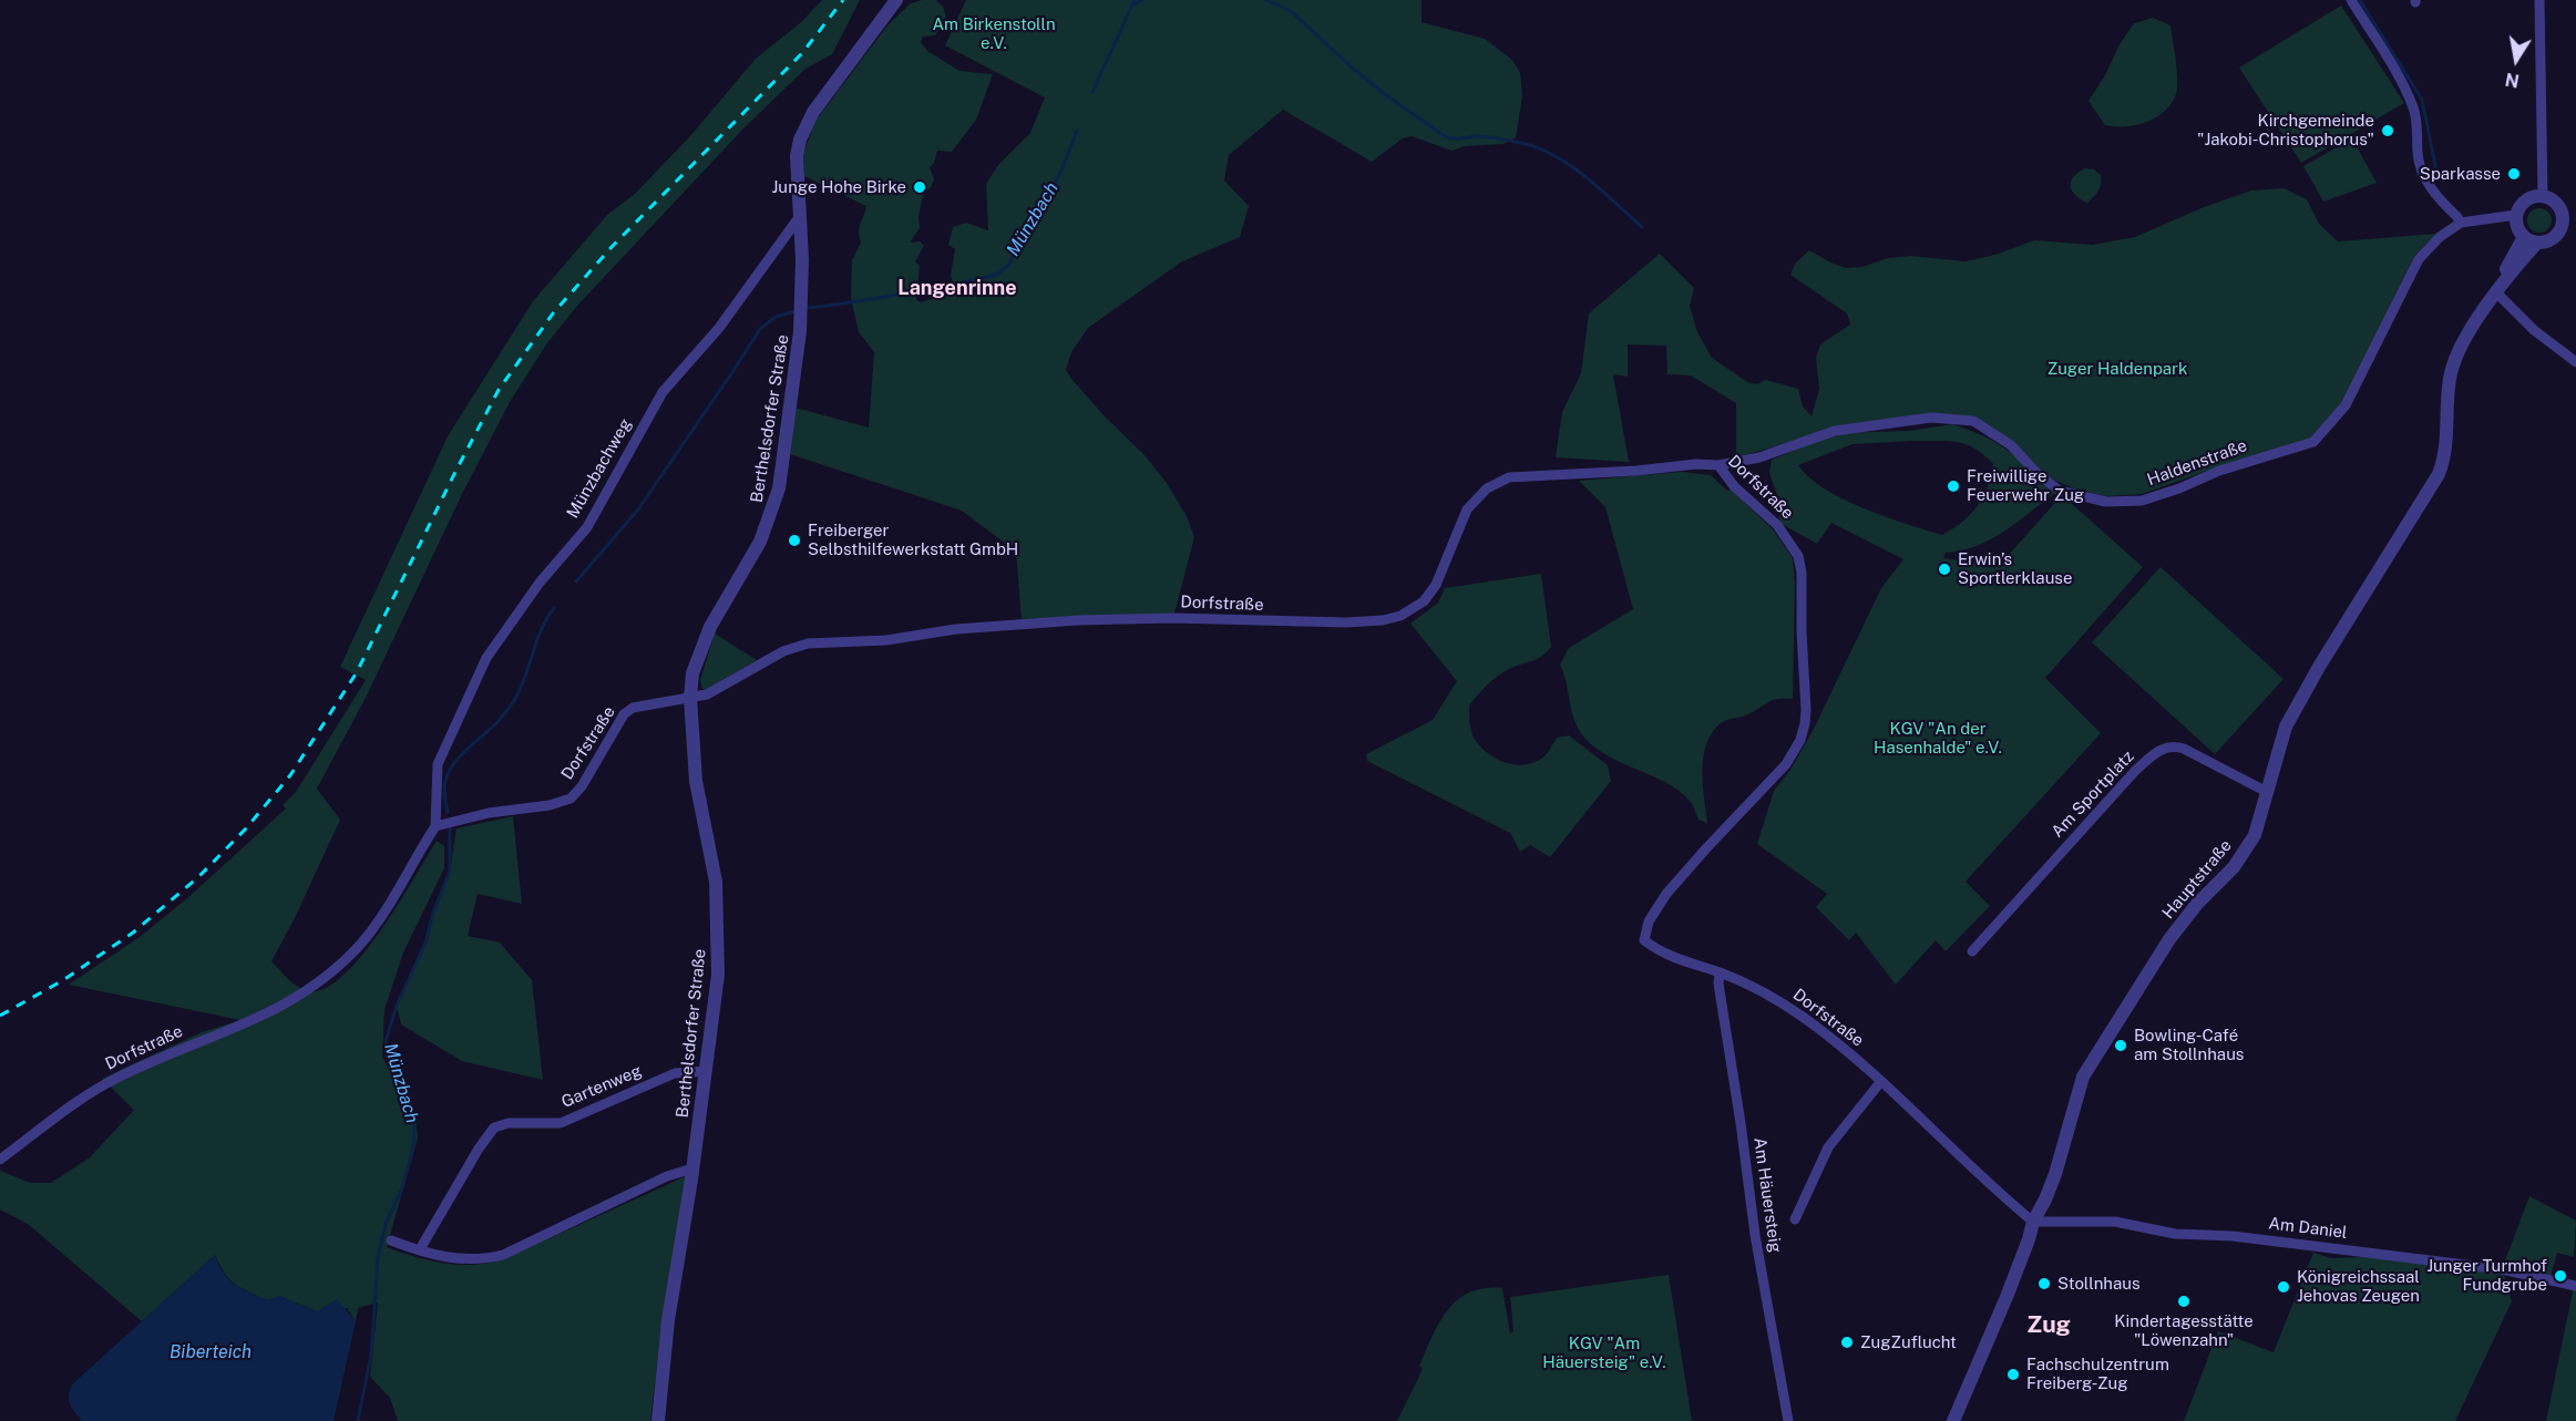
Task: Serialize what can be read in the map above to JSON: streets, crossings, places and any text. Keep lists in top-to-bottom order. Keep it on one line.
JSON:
{"streets":{"street":["Berthelsdorfer Straße","Haldenstraße","Münzbachweg","Dorfstraße","Am Sportplatz","Hauptstraße","Gartenweg","Am Häuersteig","Am Daniel"]},"crossings":[["Berthelsdorfer Straße","Münzbachweg"],["Berthelsdorfer Straße","Dorfstraße"],["Berthelsdorfer Straße","Gartenweg"],["Haldenstraße","Dorfstraße"],["Haldenstraße","Hauptstraße"],["Münzbachweg","Dorfstraße"],["Dorfstraße","Hauptstraße"],["Dorfstraße","Am Häuersteig"],["Dorfstraße","Am Daniel"],["Am Sportplatz","Hauptstraße"],["Hauptstraße","Am Daniel"]],"districts":["Langenrinne","Zug"],"water":["Münzbach","Biberteich"],"parks":["Am Birkenstolln e.V.","Zuger Haldenpark","KGV \"An der Hasenhalde\" e.V.","KGV \"Am Häuersteig\" e.V."],"places":["Kirchgemeinde \"Jakobi-Christophorus\"","Sparkasse","Junge Hohe Birke","Freiwillige Feuerwehr Zug","Freiberger Selbsthilfewerkstatt GmbH","Erwin’s Sportlerklause","Bowling-Café am Stollnhaus","Junger Turmhof Fundgrube","Stollnhaus","Königreichssaal Jehovas Zeugen","Kindertagesstätte \"Löwenzahn\"","ZugZuflucht","Fachschulzentrum Freiberg-Zug"],"north":"bottom"}
